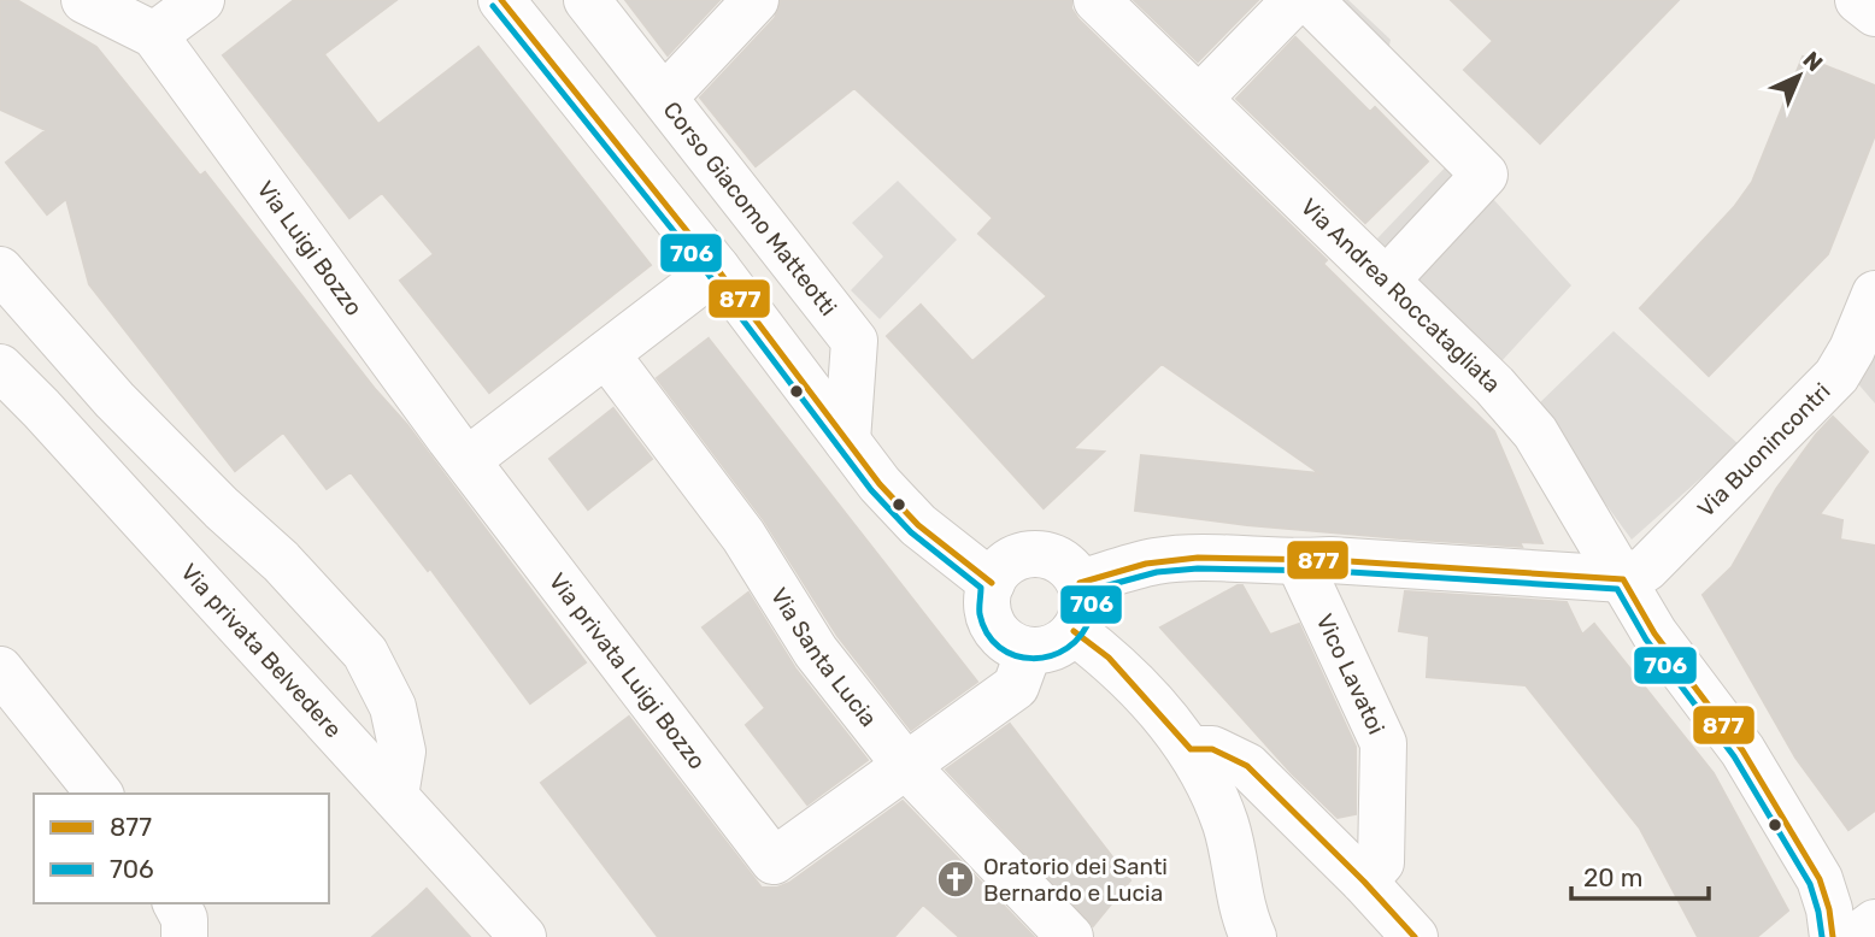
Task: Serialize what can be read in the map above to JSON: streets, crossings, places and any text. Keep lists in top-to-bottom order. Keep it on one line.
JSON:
{"streets":{"street":["Corso Giacomo Matteotti","Via Luigi Bozzo","Via Andrea Roccatagliata","Via Buonincontri","Via privata Belvedere","Via Santa Lucia","Via privata Luigi Bozzo","Vico Lavatoi"]},"crossings":[["Via Luigi Bozzo","Via privata Luigi Bozzo"],["Via Andrea Roccatagliata","Via Buonincontri"],["Via Santa Lucia","Via privata Luigi Bozzo"]],"places":{"church":["Oratorio dei Santi Bernardo e Lucia"]},"lines":["transit line 877","transit line 706"],"legend":["877","706"],"scale_bar":"20 m","north":"top right"}
